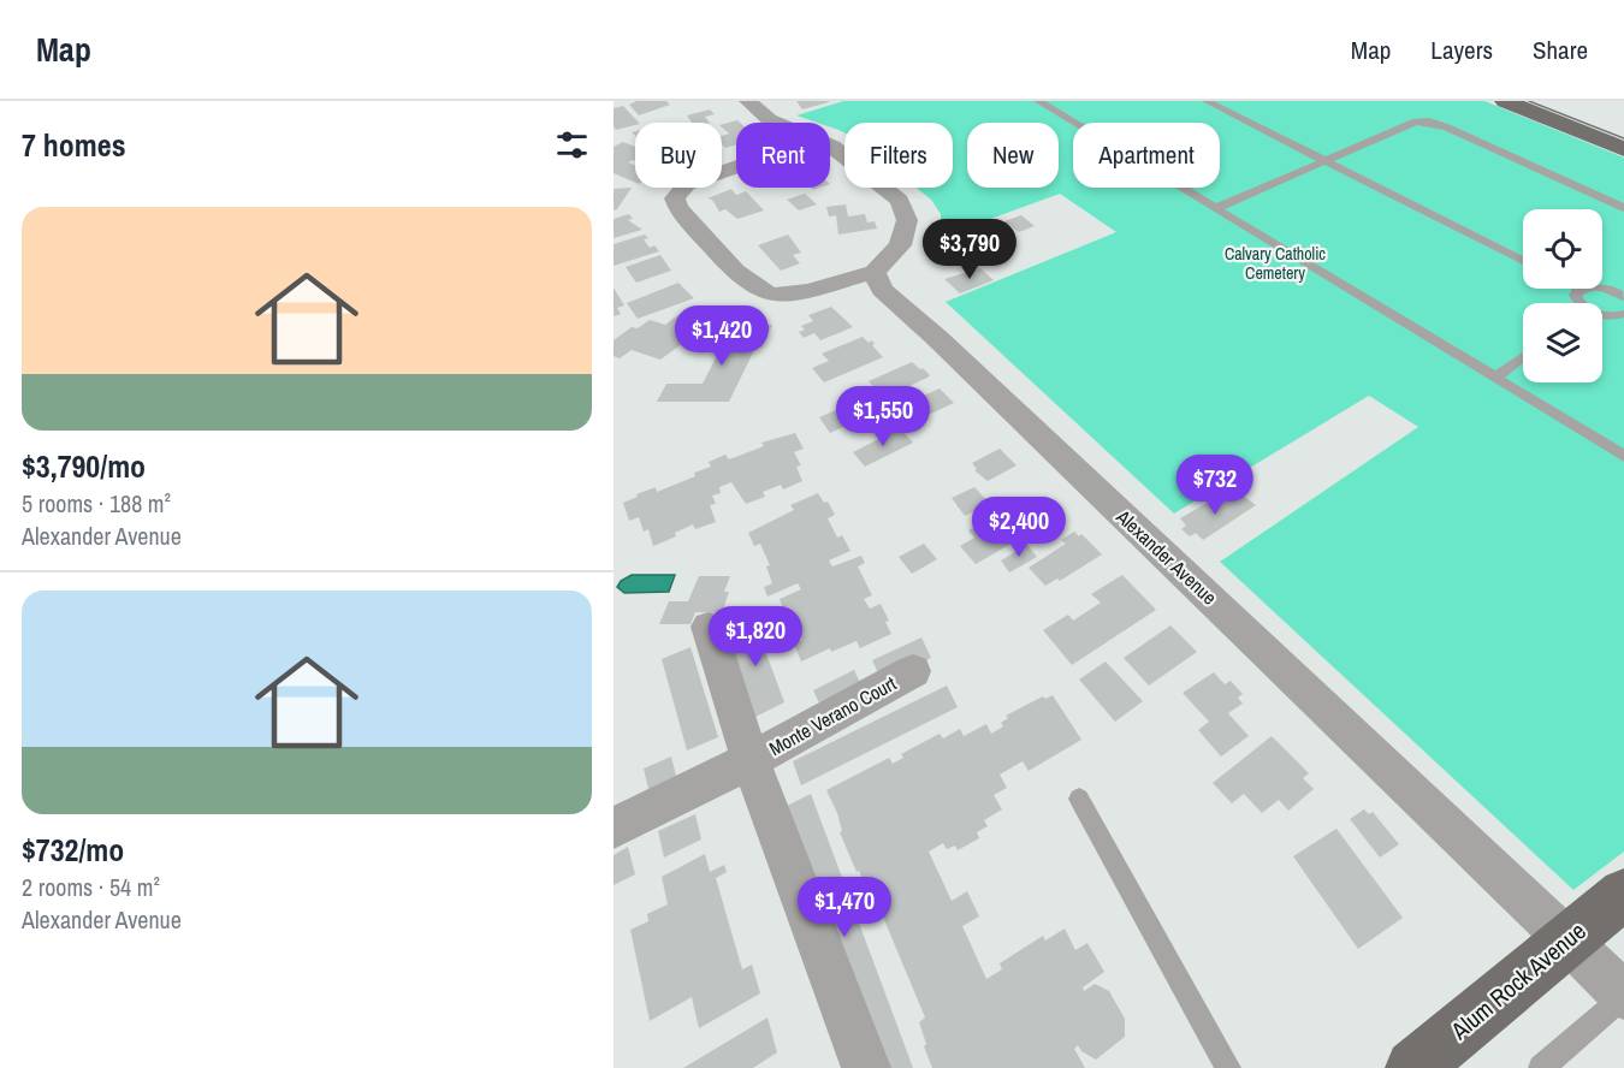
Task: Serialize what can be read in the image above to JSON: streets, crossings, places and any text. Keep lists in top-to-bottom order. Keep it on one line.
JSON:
{"streets":{"main road":["Alum Rock Avenue"],"street":["Alexander Avenue","Monte Verano Court"]},"crossings":[["Alexander Avenue","Alum Rock Avenue"]],"parks":["Calvary Catholic Cemetery"],"page":{"header":"Map","nav":["Map","Layers","Share"],"heading":"7 homes","chip":["Buy","Rent","Filters","New","Apartment"],"list":[{"name":"$3,790/mo","note":"5 rooms · 188 m² · Alexander Avenue"},{"name":"$732/mo","note":"2 rooms · 54 m² · Alexander Avenue"}],"price":["$3,790","$1,420","$1,550","$732","$2,400","$1,820","$1,470"]}}
